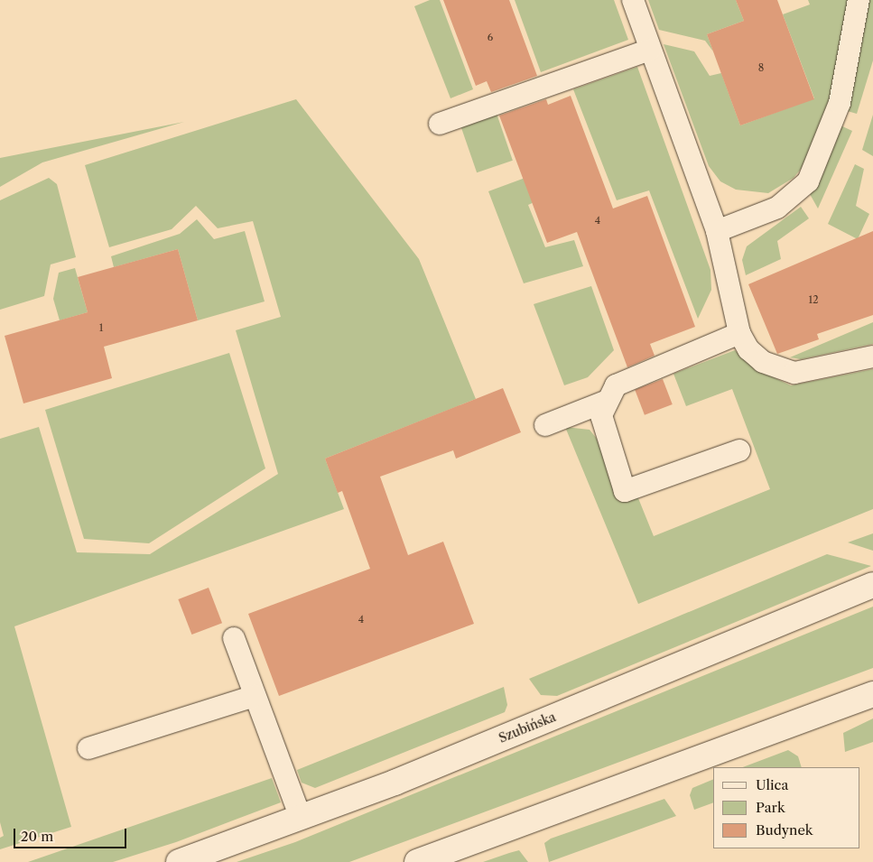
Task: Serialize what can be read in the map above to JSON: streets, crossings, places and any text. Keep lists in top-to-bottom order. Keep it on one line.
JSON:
{"streets":{"main road":["Szubińska"]},"house_numbers":["6","8","4","12","1","4"],"legend":["Ulica","Park","Budynek"],"scale_bar":"20 m"}
